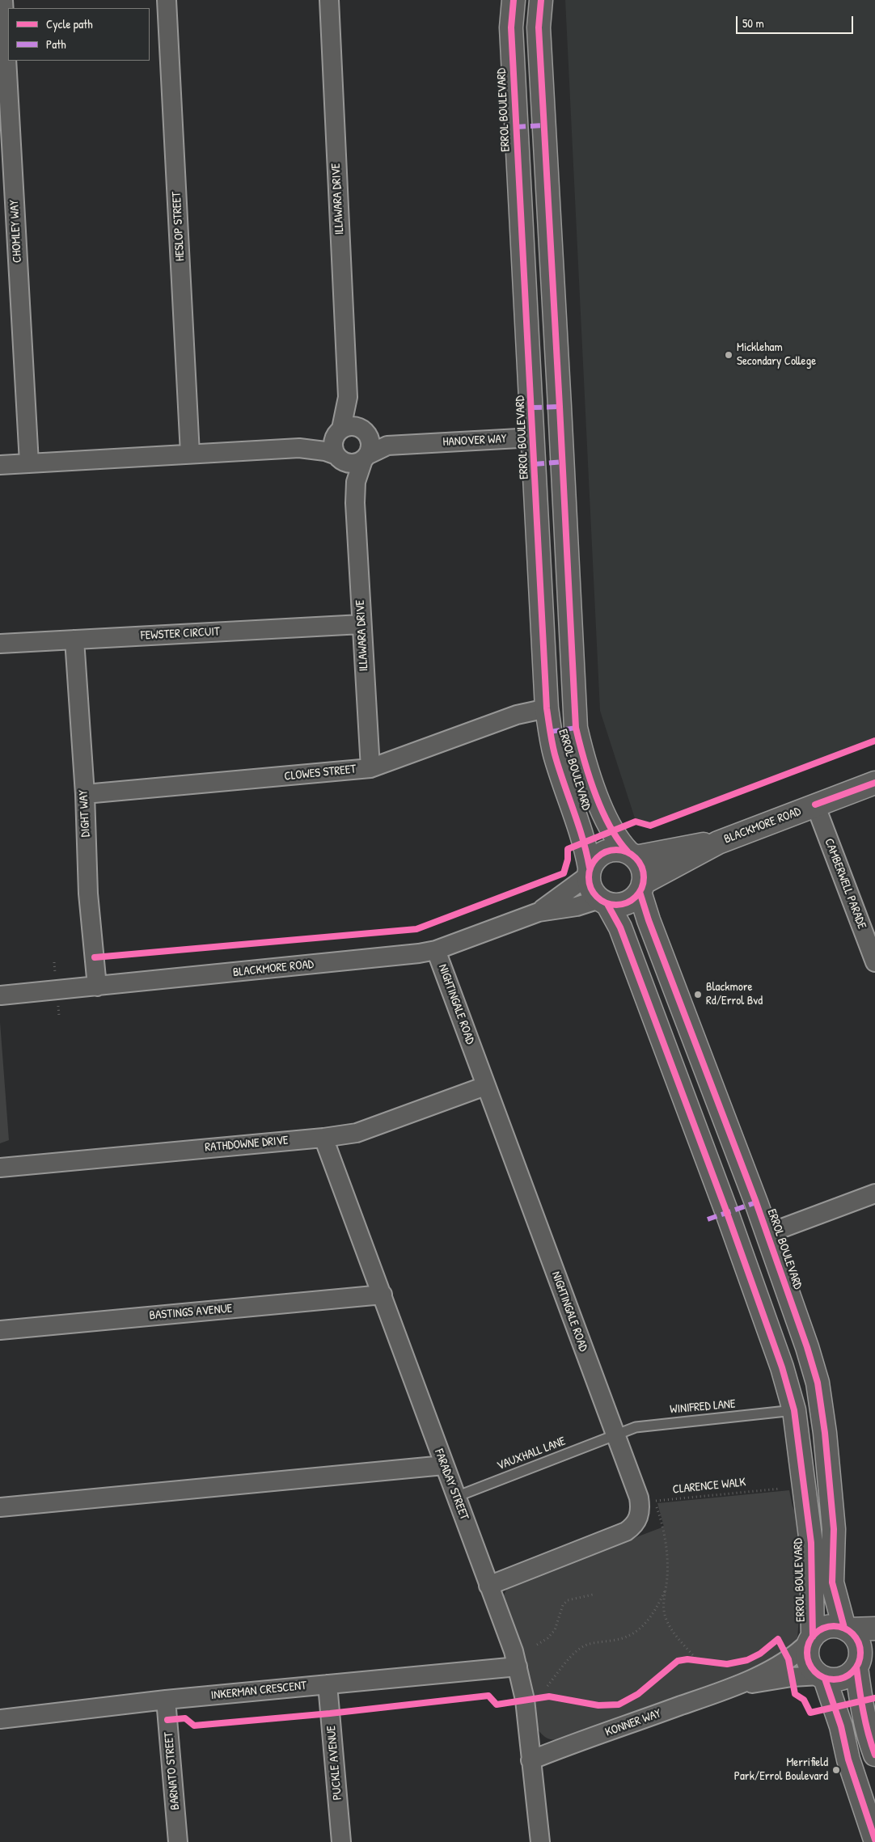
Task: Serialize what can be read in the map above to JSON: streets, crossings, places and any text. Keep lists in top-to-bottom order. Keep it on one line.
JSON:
{"streets":{"street":["ERROL BOULEVARD","ILLAWARA DRIVE","HESLOP STREET","CHOMLEY WAY","HANOVER WAY","FEWSTER CIRCUIT","CLOWES STREET","DIGHT WAY","BLACKMORE ROAD","CAMBERWELL PARADE","NIGHTINGALE ROAD","RATHDOWNE DRIVE","BASTINGS AVENUE","FARADAY STREET","INKERMAN CRESCENT","KONNER WAY","PUCKLE AVENUE","BARNATO STREET"],"lane":["WINIFRED LANE","VAUXHALL LANE"],"path":["CLARENCE WALK"]},"crossings":[["ERROL BOULEVARD","HANOVER WAY"],["ERROL BOULEVARD","CLOWES STREET"],["ERROL BOULEVARD","BLACKMORE ROAD"],["ERROL BOULEVARD","WINIFRED LANE"],["ERROL BOULEVARD","KONNER WAY"],["ILLAWARA DRIVE","HANOVER WAY"],["ILLAWARA DRIVE","FEWSTER CIRCUIT"],["ILLAWARA DRIVE","CLOWES STREET"],["FEWSTER CIRCUIT","DIGHT WAY"],["CLOWES STREET","DIGHT WAY"],["DIGHT WAY","BLACKMORE ROAD"],["BLACKMORE ROAD","CAMBERWELL PARADE"],["BLACKMORE ROAD","NIGHTINGALE ROAD"],["NIGHTINGALE ROAD","RATHDOWNE DRIVE"],["NIGHTINGALE ROAD","WINIFRED LANE"],["NIGHTINGALE ROAD","VAUXHALL LANE"],["NIGHTINGALE ROAD","FARADAY STREET"],["RATHDOWNE DRIVE","FARADAY STREET"],["BASTINGS AVENUE","FARADAY STREET"],["WINIFRED LANE","VAUXHALL LANE"],["VAUXHALL LANE","FARADAY STREET"],["FARADAY STREET","INKERMAN CRESCENT"],["FARADAY STREET","KONNER WAY"],["INKERMAN CRESCENT","PUCKLE AVENUE"],["INKERMAN CRESCENT","BARNATO STREET"]],"places":["Mickleham Secondary College","Blackmore Rd/Errol Bvd","Merrifield Park/Errol Boulevard"],"legend":["Cycle path","Path"],"scale_bar":"50 m"}
